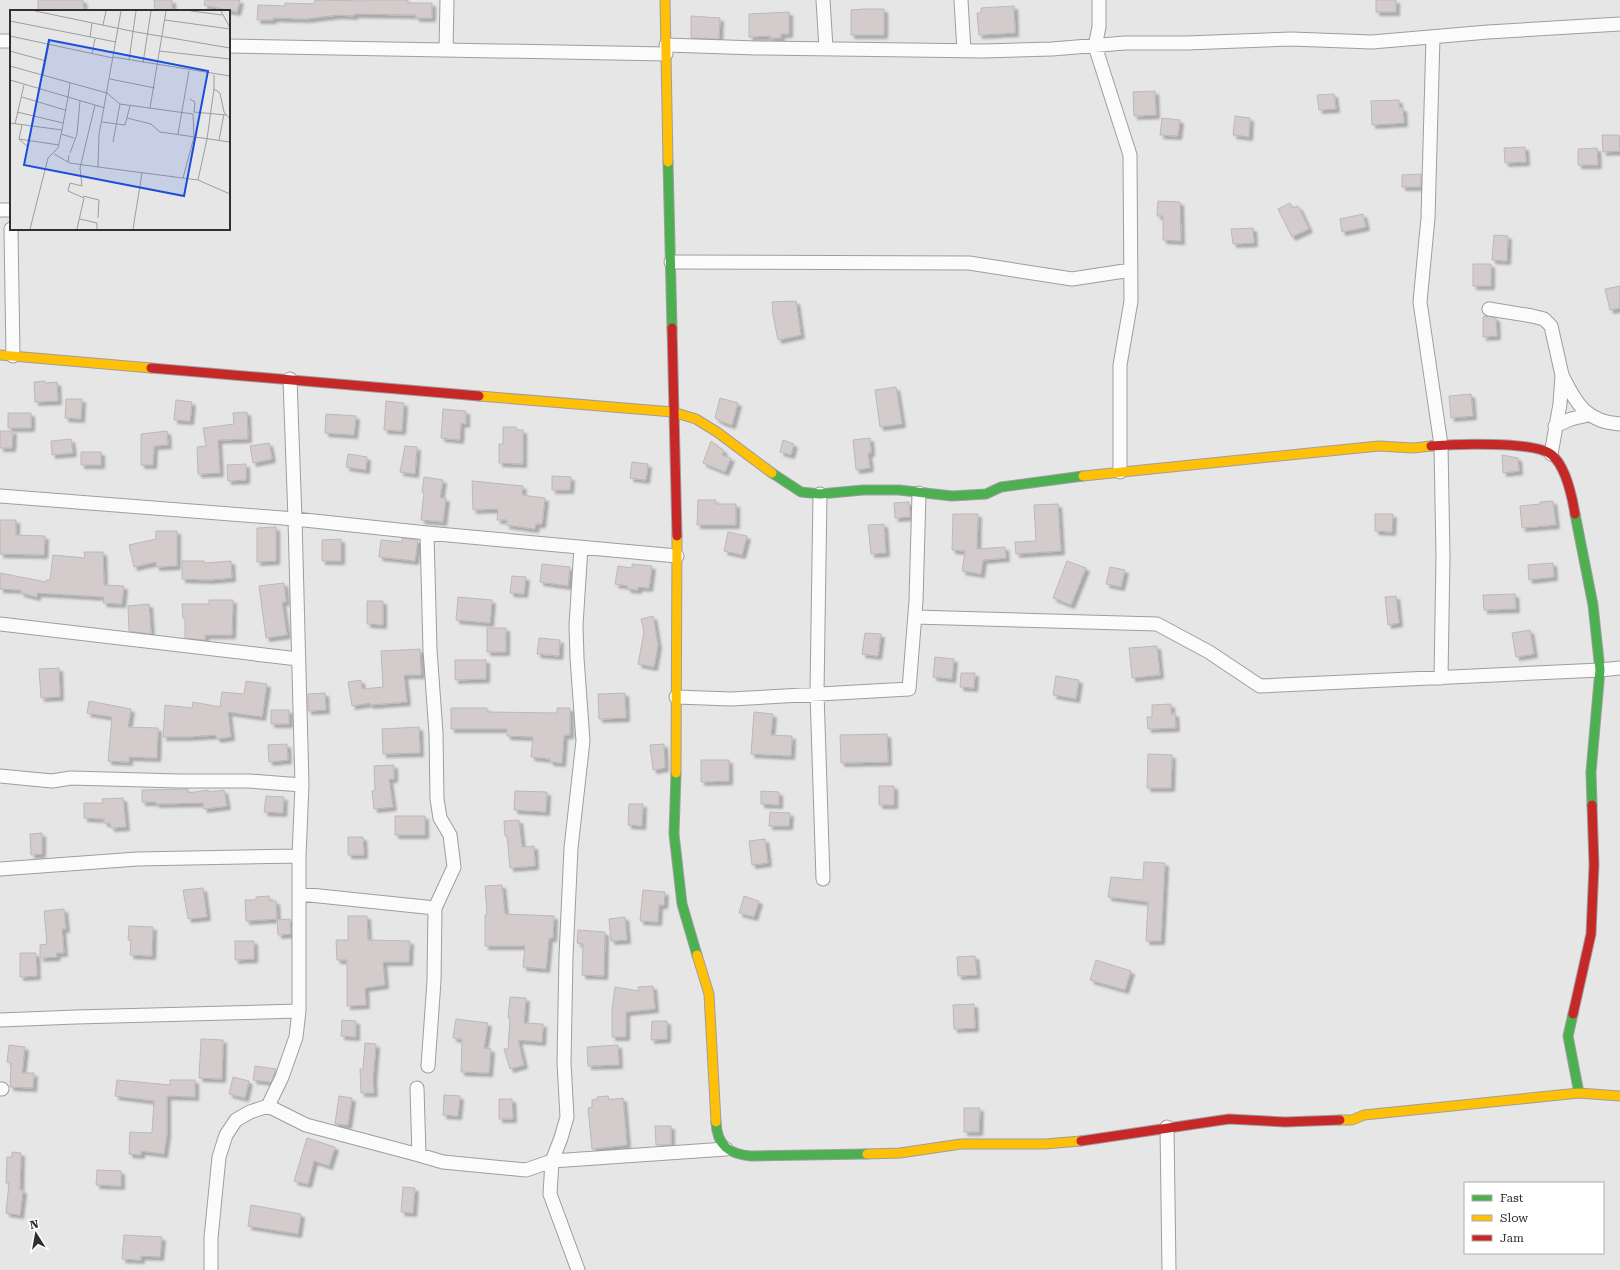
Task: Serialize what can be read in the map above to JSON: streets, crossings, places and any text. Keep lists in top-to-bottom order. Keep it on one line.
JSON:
{"legend":["Fast","Slow","Jam"],"north":"top"}
